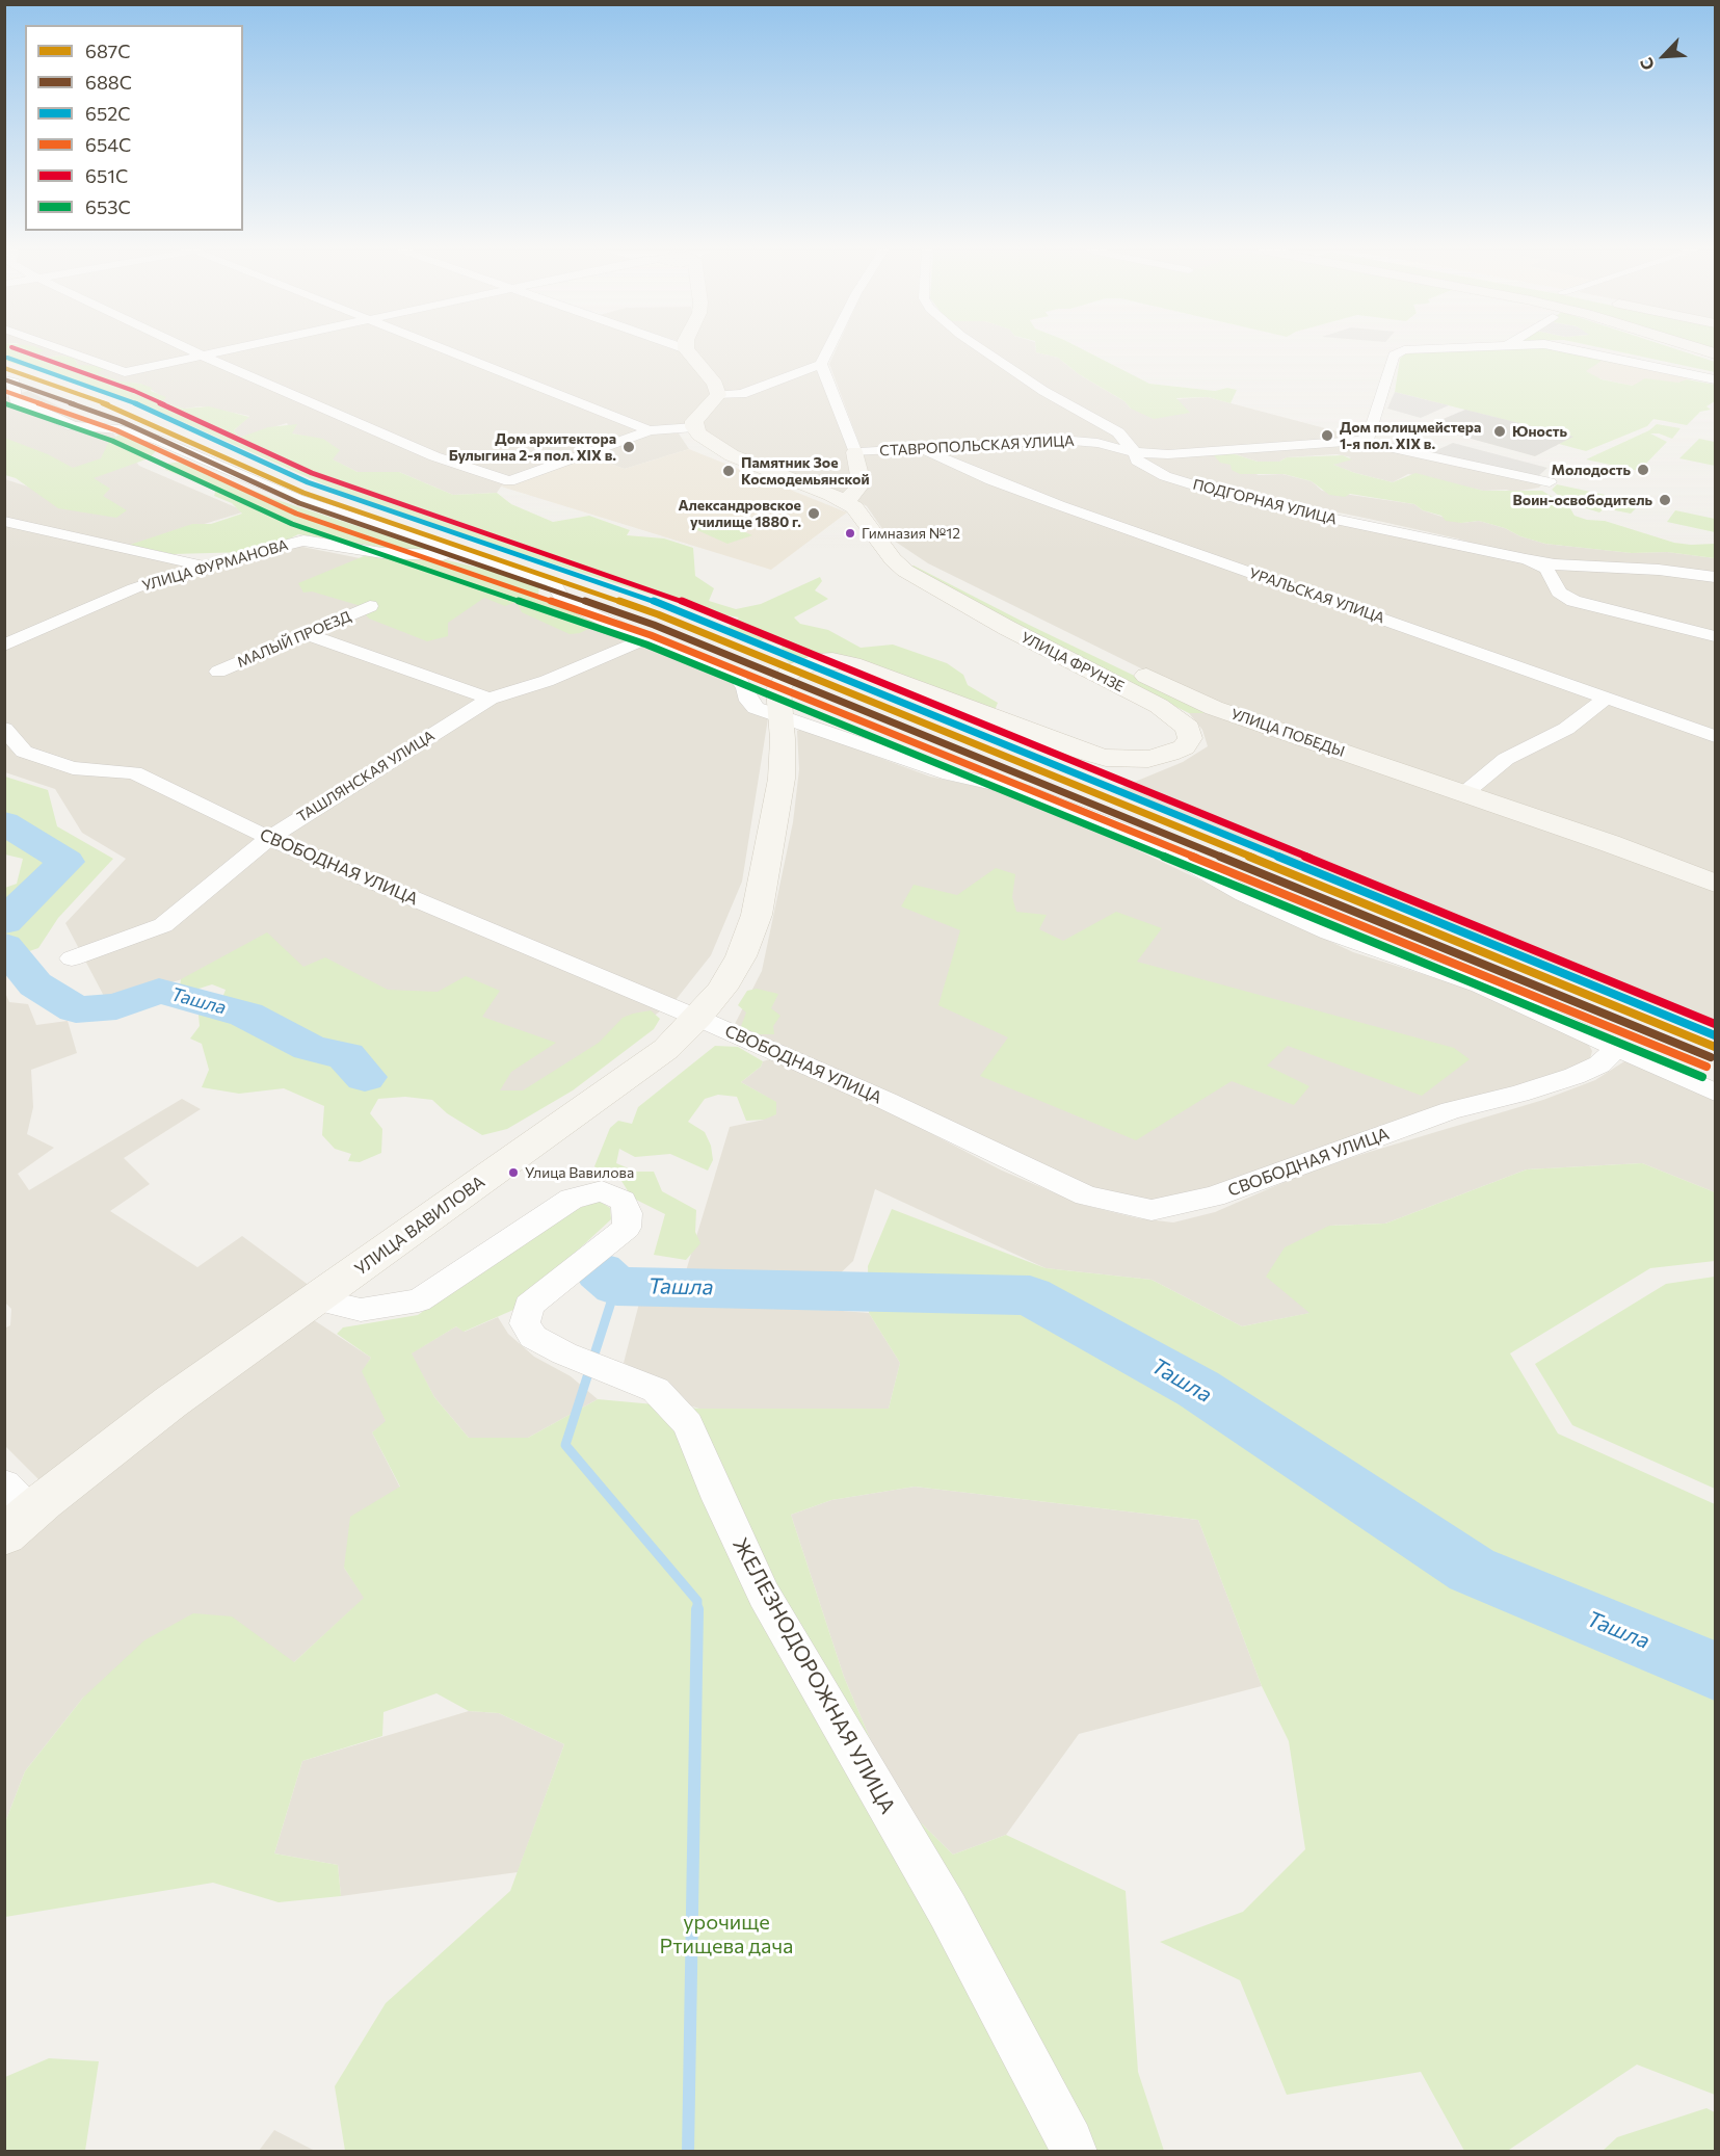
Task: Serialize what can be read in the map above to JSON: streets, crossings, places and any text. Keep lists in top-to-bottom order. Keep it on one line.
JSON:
{"streets":{"main road":["УЛИЦА ФРУНЗЕ","УЛИЦА ПОБЕДЫ","УЛИЦА ВАВИЛОВА"],"street":["СТАВРОПОЛЬСКАЯ УЛИЦА","ПОДГОРНАЯ УЛИЦА","УЛИЦА ФУРМАНОВА","УРАЛЬСКАЯ УЛИЦА","МАЛЫЙ ПРОЕЗД","ТАШЛЯНСКАЯ УЛИЦА","СВОБОДНАЯ УЛИЦА","ЖЕЛЕЗНОДОРОЖНАЯ УЛИЦА"]},"crossings":[["СТАВРОПОЛЬСКАЯ УЛИЦА","ПОДГОРНАЯ УЛИЦА"],["СТАВРОПОЛЬСКАЯ УЛИЦА","УРАЛЬСКАЯ УЛИЦА"],["УЛИЦА ФРУНЗЕ","УЛИЦА ПОБЕДЫ"],["УЛИЦА ФРУНЗЕ","УЛИЦА ВАВИЛОВА"],["ТАШЛЯНСКАЯ УЛИЦА","СВОБОДНАЯ УЛИЦА"],["СВОБОДНАЯ УЛИЦА","УЛИЦА ВАВИЛОВА"],["УЛИЦА ВАВИЛОВА","ЖЕЛЕЗНОДОРОЖНАЯ УЛИЦА"]],"water":["Ташла"],"parks":["урочище Ртищева дача"],"places":["Юность","Дом полицмейстера 1-я пол. XIX в.","Дом архитектора Булыгина 2-я пол. XIX в.","Молодость","Памятник Зое Космодемьянской","Воин-освободитель","Александровское училище 1880 г.","Гимназия №12","Улица Вавилова"],"lines":["transit line 651С","transit line 652С","transit line 687С","transit line 688С","transit line 654С","transit line 653С"],"legend":["687С","688С","652С","654С","651С","653С"],"north":"bottom left"}
